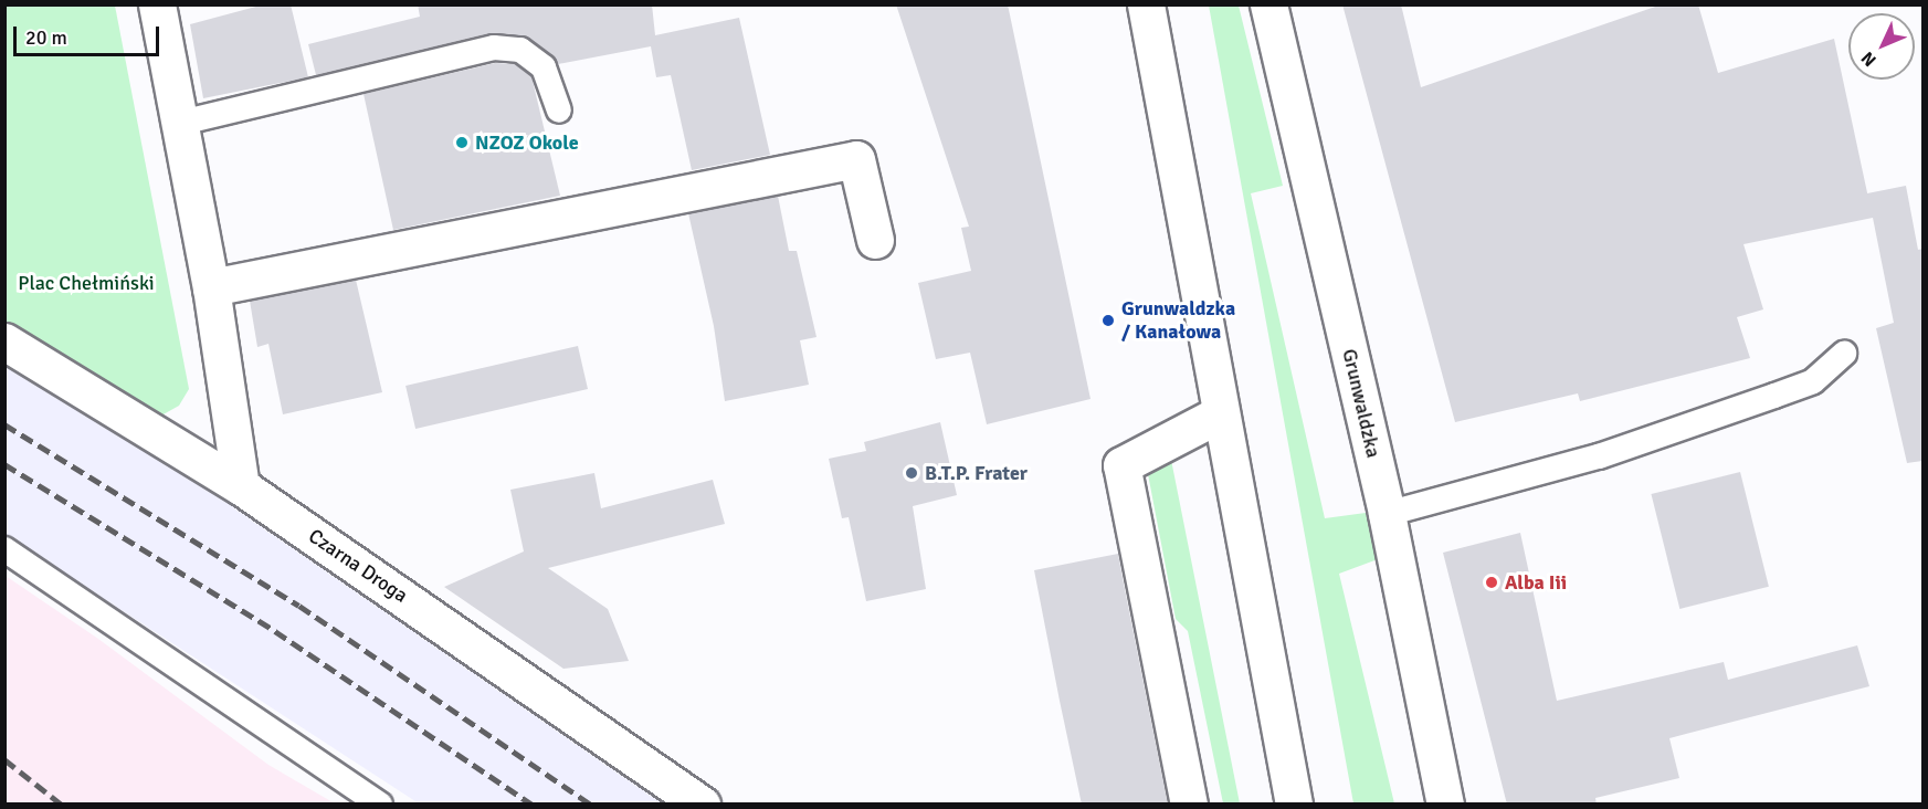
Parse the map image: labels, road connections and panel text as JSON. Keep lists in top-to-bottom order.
{
  "streets": {
    "street": ["Grunwaldzka", "Czarna Droga"]
  },
  "parks": ["Plac Chełmiński"],
  "places": [
    "NZOZ Okole",
    "Grunwaldzka / Kanałowa",
    "B.T.P. Frater",
    "Alba Iii"
  ],
  "scale_bar": "20 m",
  "north": "bottom left"
}
